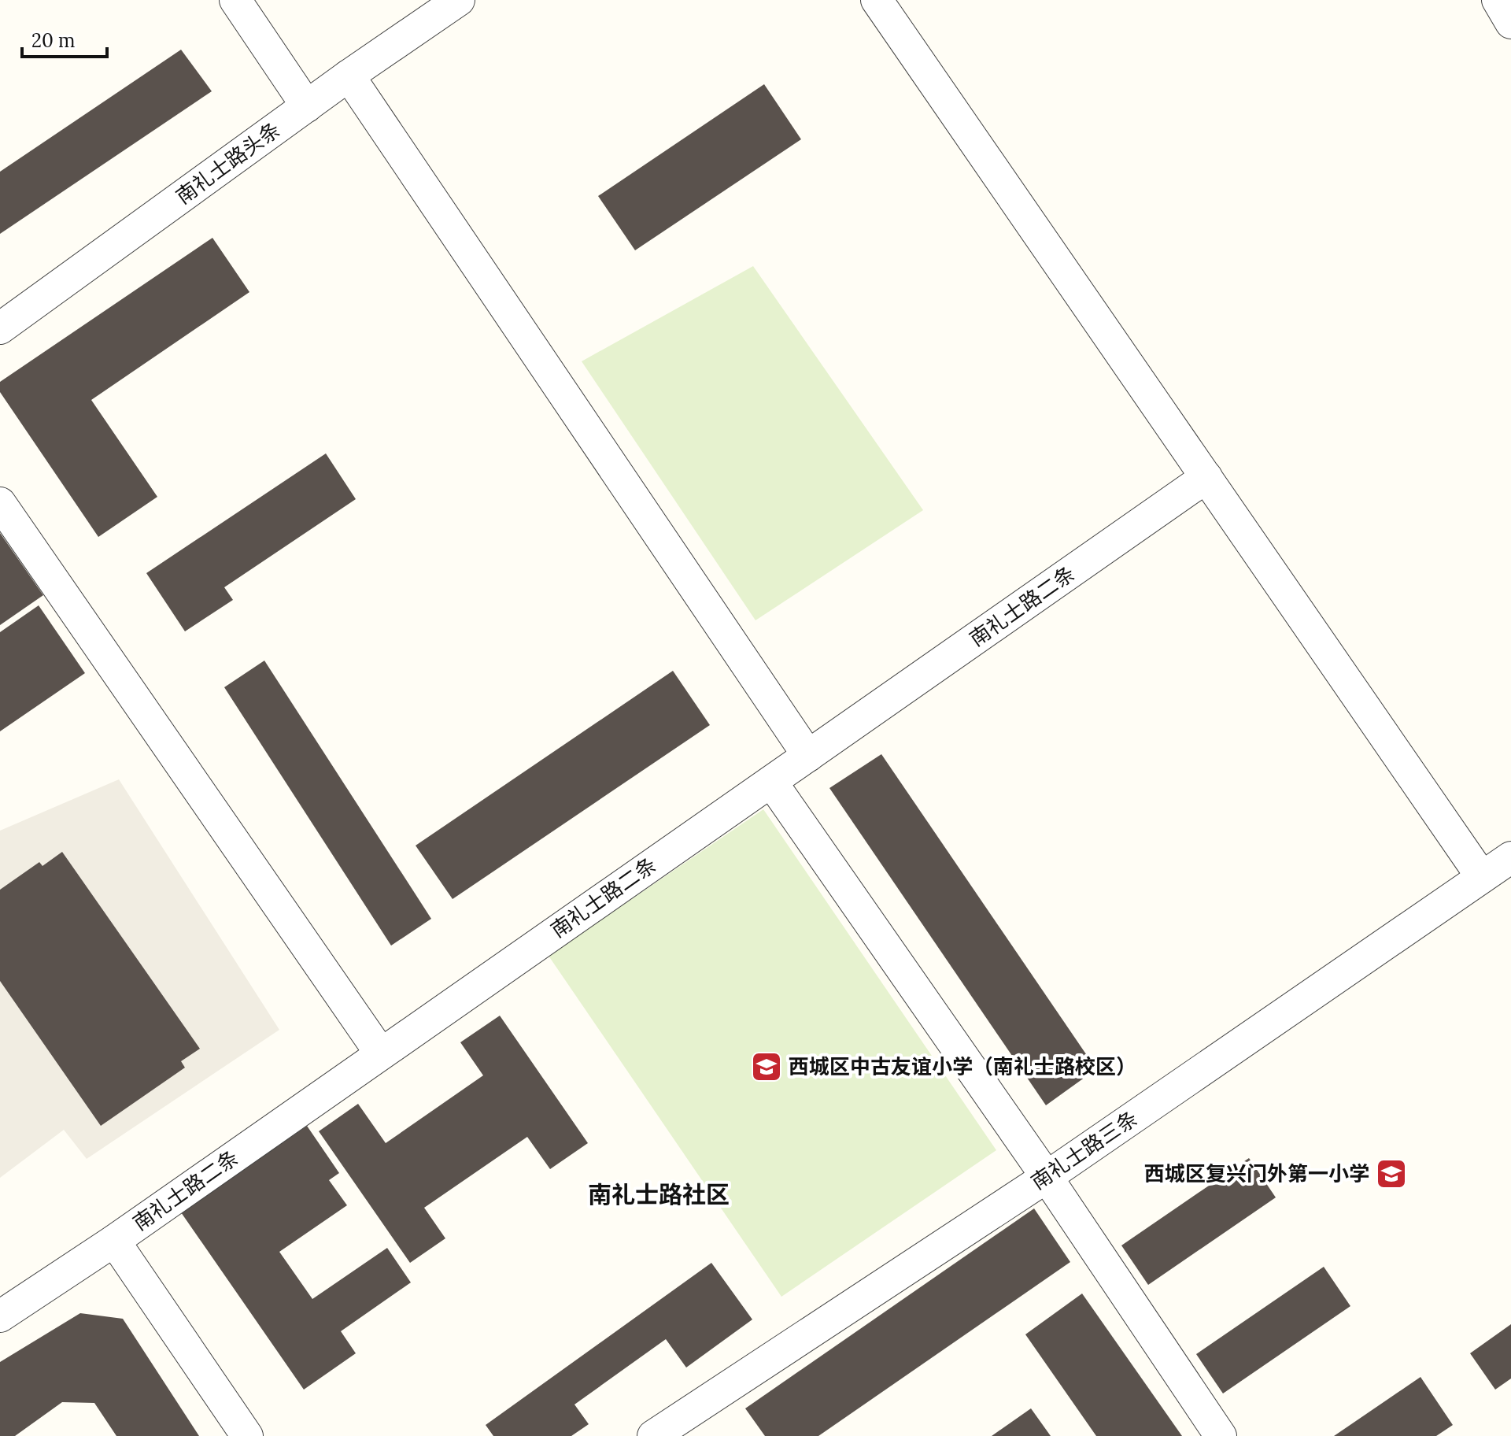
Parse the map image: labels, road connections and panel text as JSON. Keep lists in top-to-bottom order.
{
  "streets": {
    "street": ["南礼士路头条", "南礼士路二条", "南礼士路三条"]
  },
  "districts": ["南礼士路社区"],
  "places": {
    "school or university": ["西城区中古友谊小学（南礼士路校区）", "西城区复兴门外第一小学"]
  },
  "scale_bar": "20 m"
}
